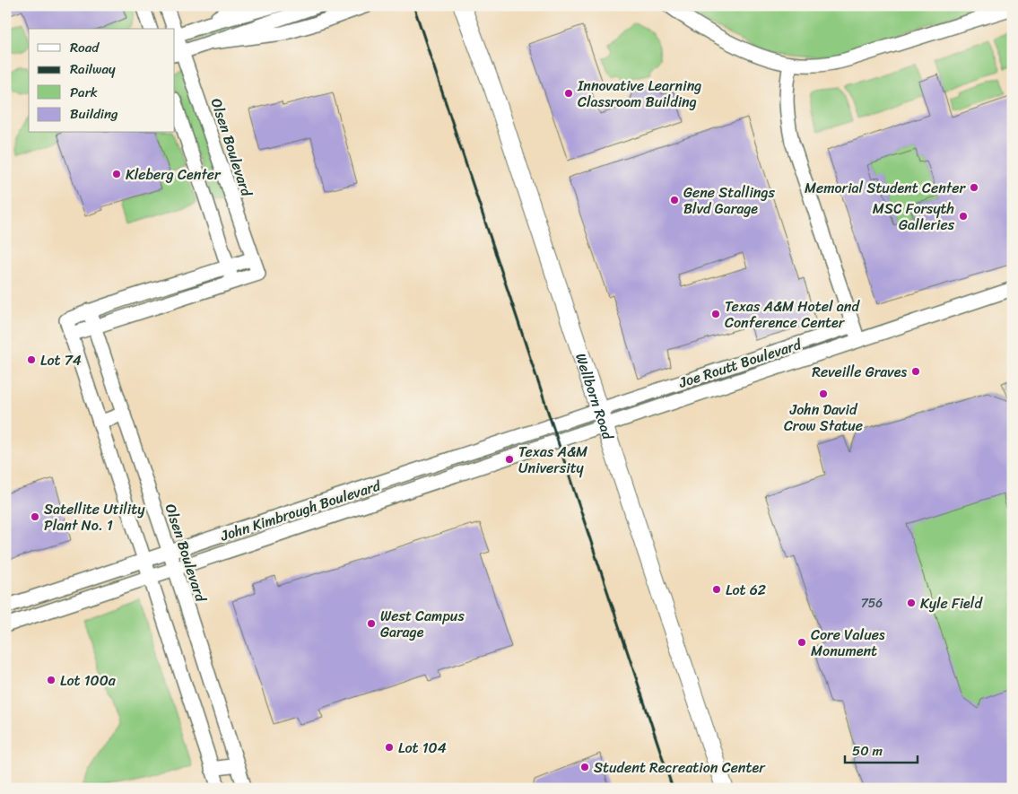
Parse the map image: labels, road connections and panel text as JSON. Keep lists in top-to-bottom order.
{
  "streets": {
    "main road": ["Wellborn Road"],
    "street": ["Olsen Boulevard", "Joe Routt Boulevard", "John Kimbrough Boulevard"]
  },
  "crossings": [
    ["Olsen Boulevard", "John Kimbrough Boulevard"],
    ["Joe Routt Boulevard", "Wellborn Road"],
    ["Joe Routt Boulevard", "John Kimbrough Boulevard"],
    ["Wellborn Road", "John Kimbrough Boulevard"]
  ],
  "places": [
    "Innovative Learning Classroom Building",
    "Kleberg Center",
    "Memorial Student Center",
    "Gene Stallings Blvd Garage",
    "MSC Forsyth Galleries",
    "Texas A&M Hotel and Conference Center",
    "Lot 74",
    "Reveille Graves",
    "John David Crow Statue",
    "Texas A&M University",
    "Satellite Utility Plant No. 1",
    "Lot 62",
    "Kyle Field",
    "West Campus Garage",
    "Core Values Monument",
    "Lot 100a",
    "Lot 104",
    "Student Recreation Center"
  ],
  "house_numbers": ["756"],
  "legend": [
    "Road",
    "Railway",
    "Park",
    "Building"
  ],
  "scale_bar": "50 m"
}
